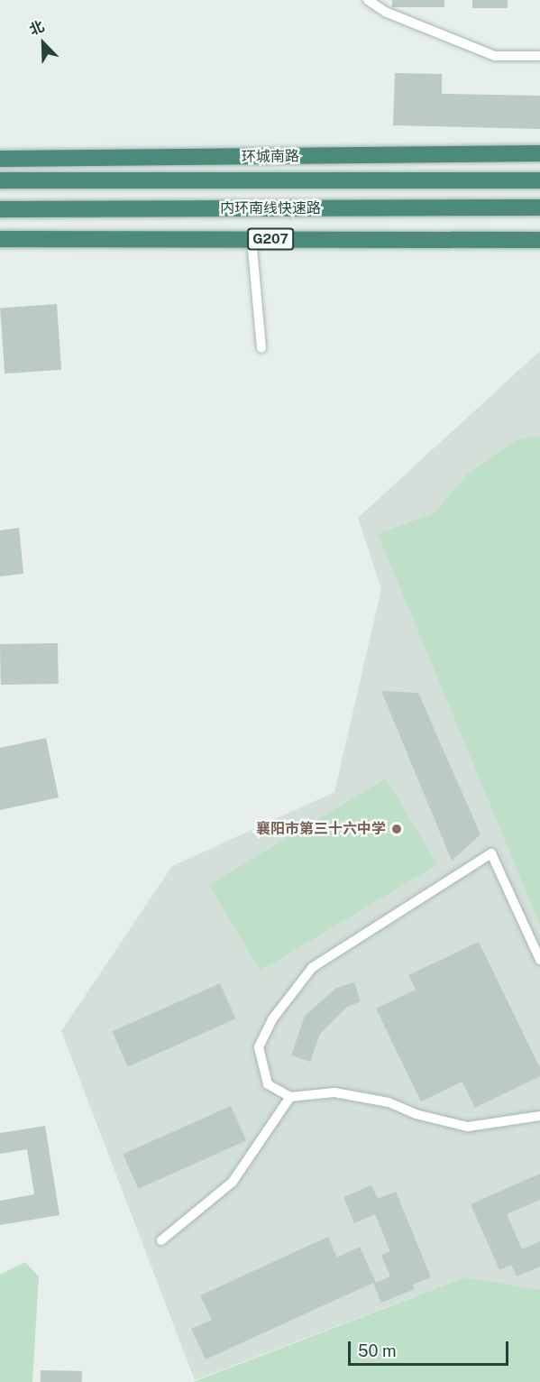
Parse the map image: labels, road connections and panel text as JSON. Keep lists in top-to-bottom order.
{
  "streets": {
    "highway": ["环城南路", "内环南线快速路", "G207"]
  },
  "places": ["襄阳市第三十六中学"],
  "scale_bar": "50 m",
  "north": "top left"
}
